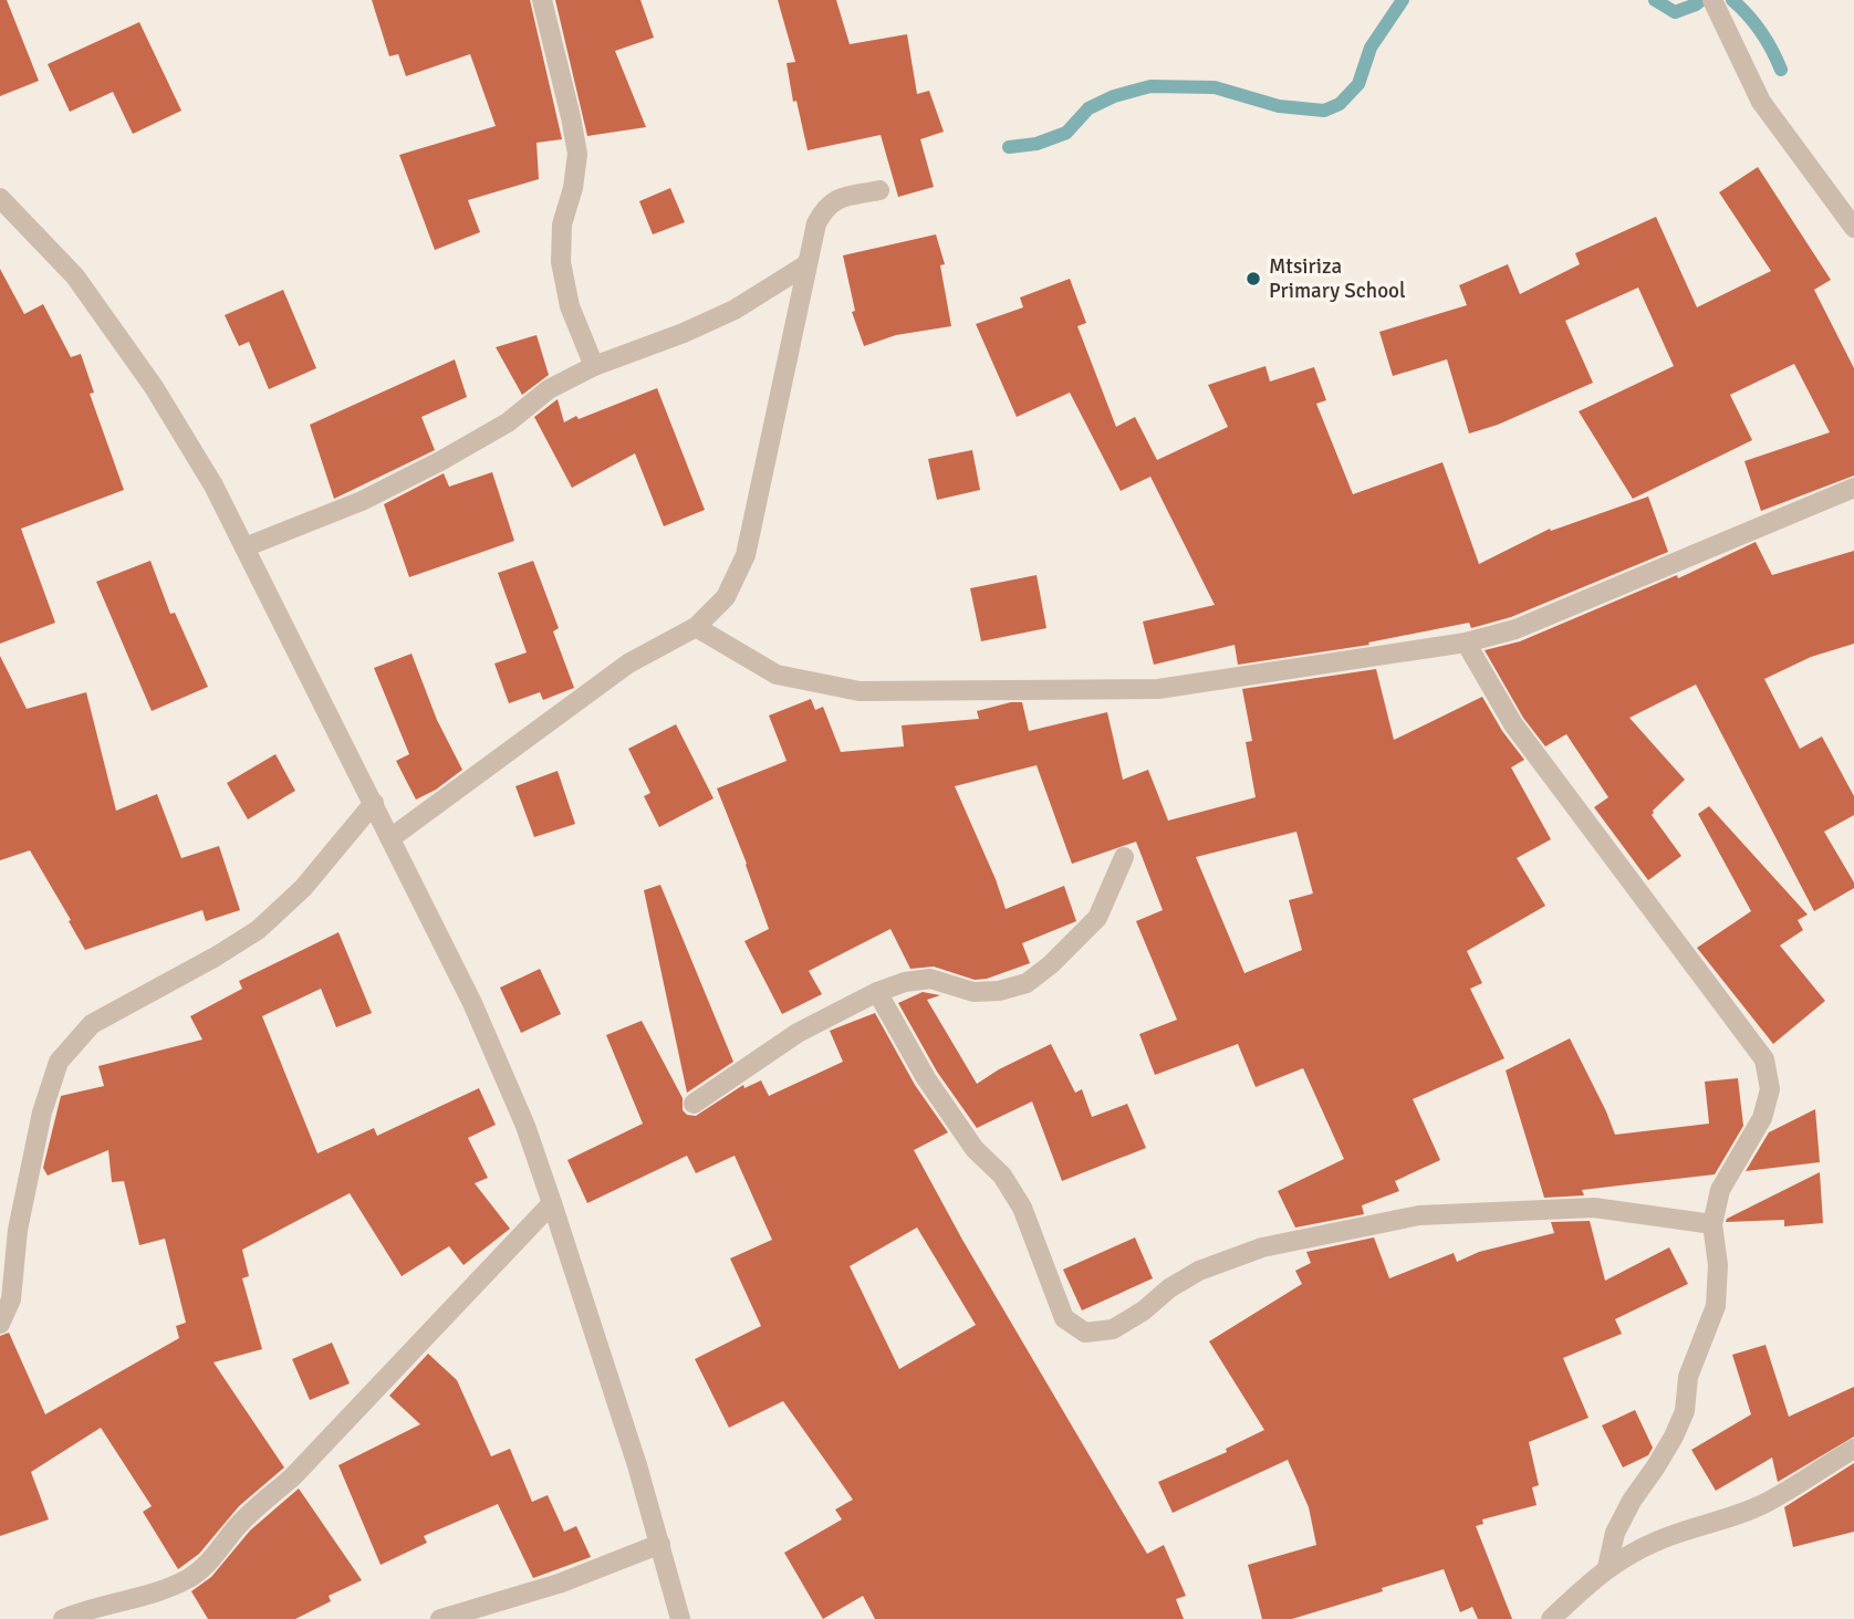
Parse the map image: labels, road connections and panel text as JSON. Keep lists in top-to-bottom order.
{
  "places": ["Mtsiriza Primary School"]
}
